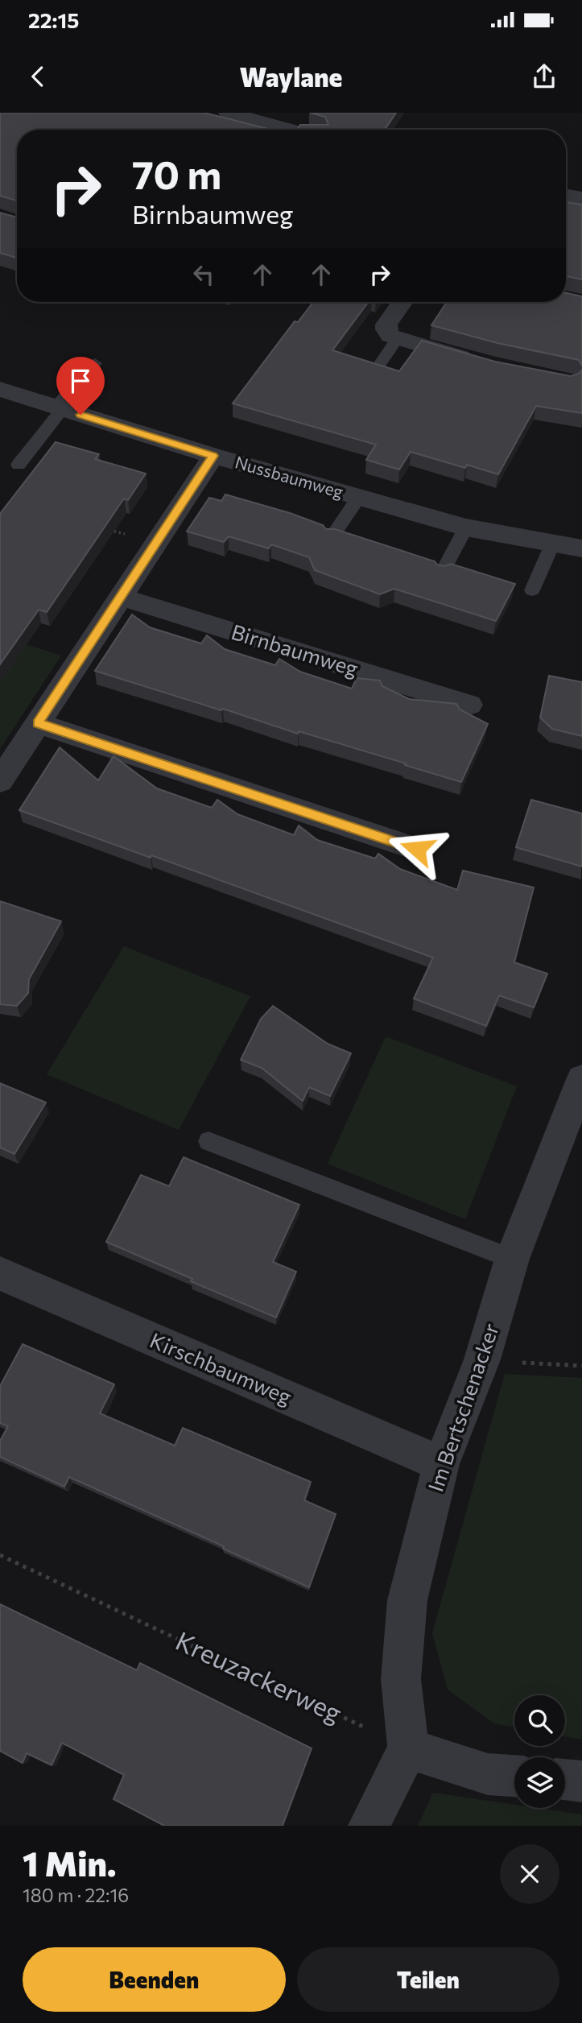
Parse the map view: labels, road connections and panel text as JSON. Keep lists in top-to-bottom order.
{
  "streets": {
    "street": [
      "Nussbaumweg",
      "Birnbaumweg",
      "Kirschbaumweg",
      "Im Bertschenacker"
    ],
    "path": ["Kreuzackerweg"]
  },
  "crossings": [
    ["Kirschbaumweg", "Im Bertschenacker"],
    ["Im Bertschenacker", "Kreuzackerweg"]
  ],
  "page": {
    "status": "22:15",
    "header": "Waylane",
    "turn": ["70 m", "Birnbaumweg"],
    "heading": ["1 Min.", "180 m · 22:16"],
    "buttons": ["Beenden", "Teilen"]
  }
}
